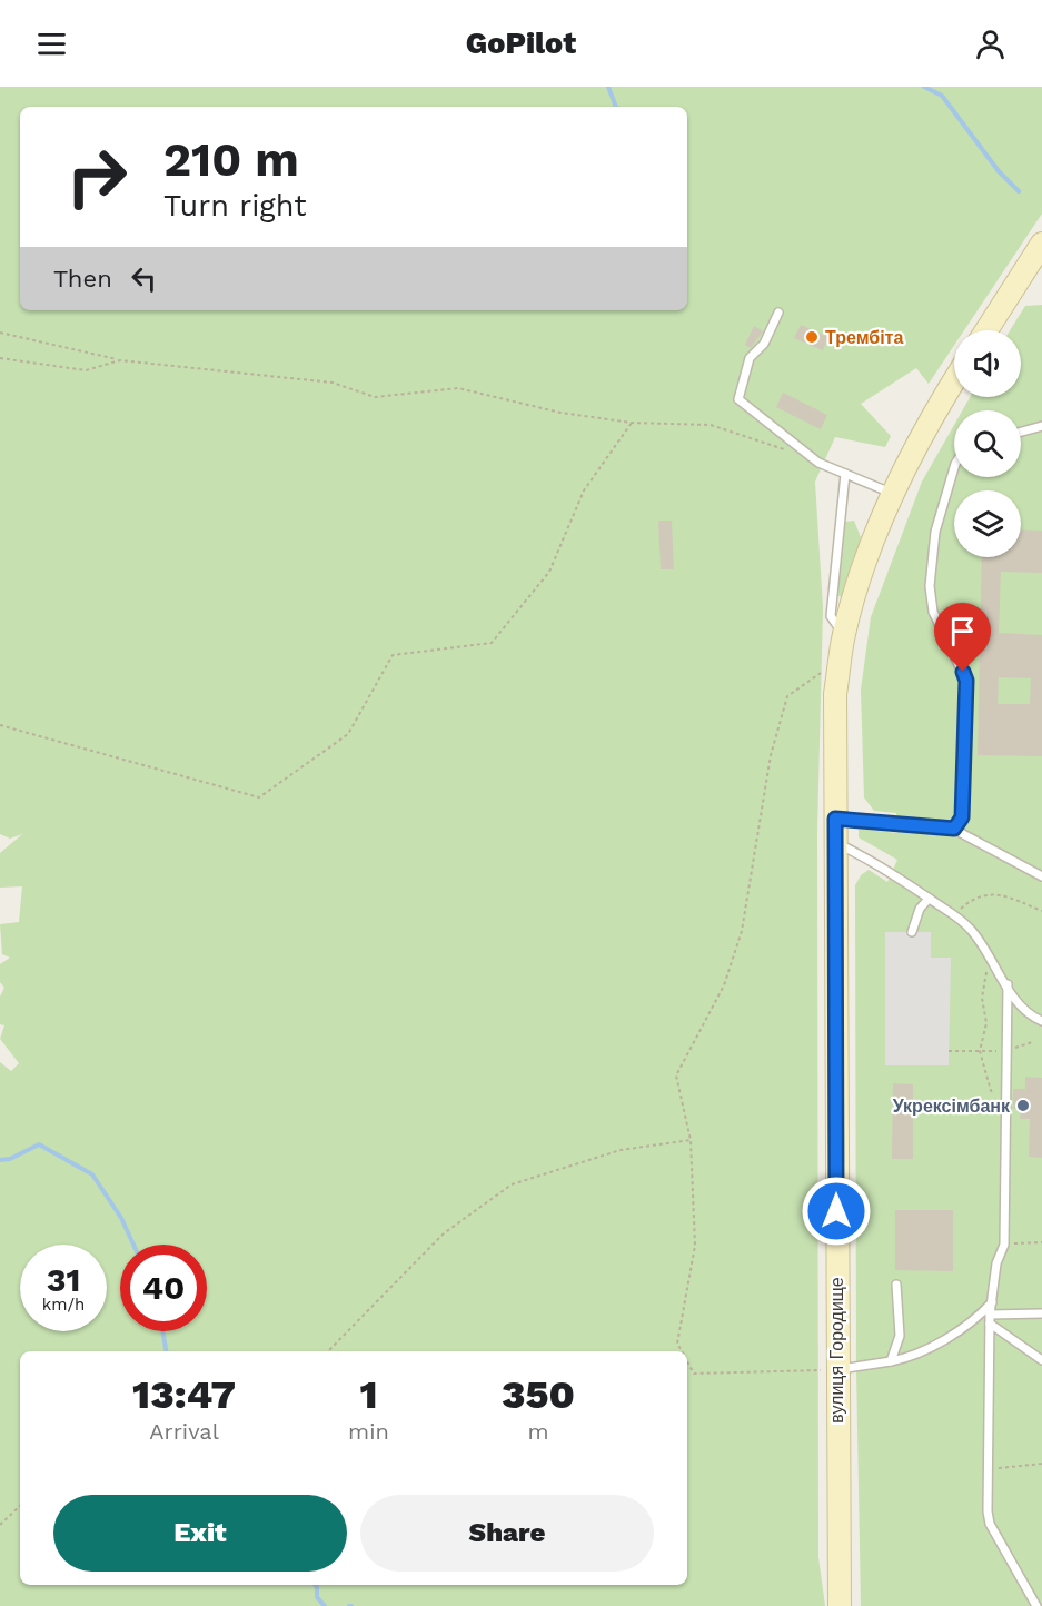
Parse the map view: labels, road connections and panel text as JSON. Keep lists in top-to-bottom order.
{
  "streets": {
    "street": ["вулиця Городище"]
  },
  "places": ["Трембіта", "Укрексімбанк"],
  "page": {
    "header": "GoPilot",
    "turn": ["210 m", "Turn right"],
    "then": "Then",
    "speed": "31 km/h",
    "limit": "40",
    "eta": [
      "13:47",
      "Arrival",
      "1",
      "min",
      "350",
      "m"
    ],
    "buttons": ["Exit", "Share"]
  }
}
